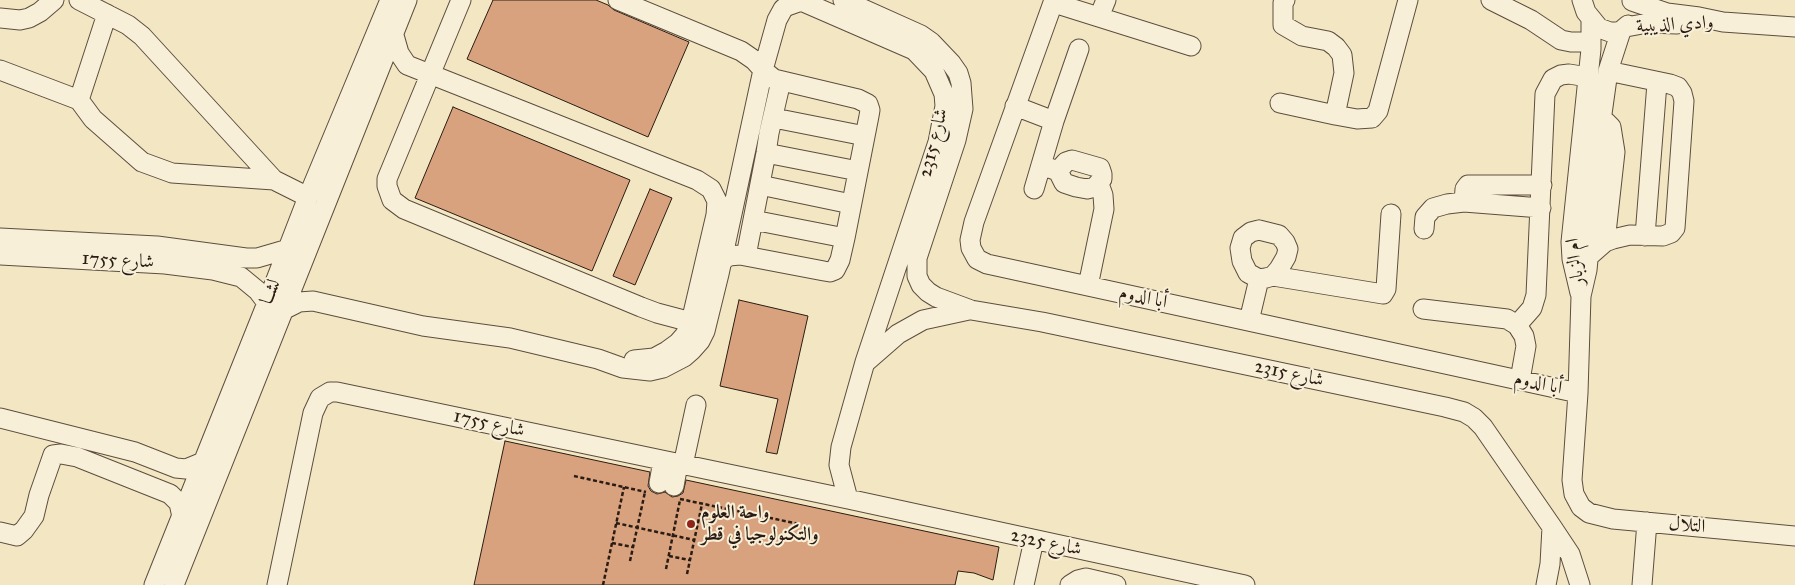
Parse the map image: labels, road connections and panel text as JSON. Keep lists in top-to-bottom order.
{
  "streets": {
    "street": [
      "وادي الذيبية",
      "شارع 2315",
      "شارع 1755",
      "ام الزبار",
      "لشــا",
      "أبا الدوم",
      "التلال",
      "شارع 2325"
    ]
  },
  "crossings": [
    ["وادي الذيبية", "ام الزبار"],
    ["شارع 2315", "شارع 1755"],
    ["شارع 2315", "شارع 2325"],
    ["شارع 1755", "لشــا"],
    ["شارع 1755", "شارع 2325"],
    ["أبا الدوم", "التلال"]
  ],
  "places": ["واحة العلوم والتكنولوجيا في قطر"]
}
